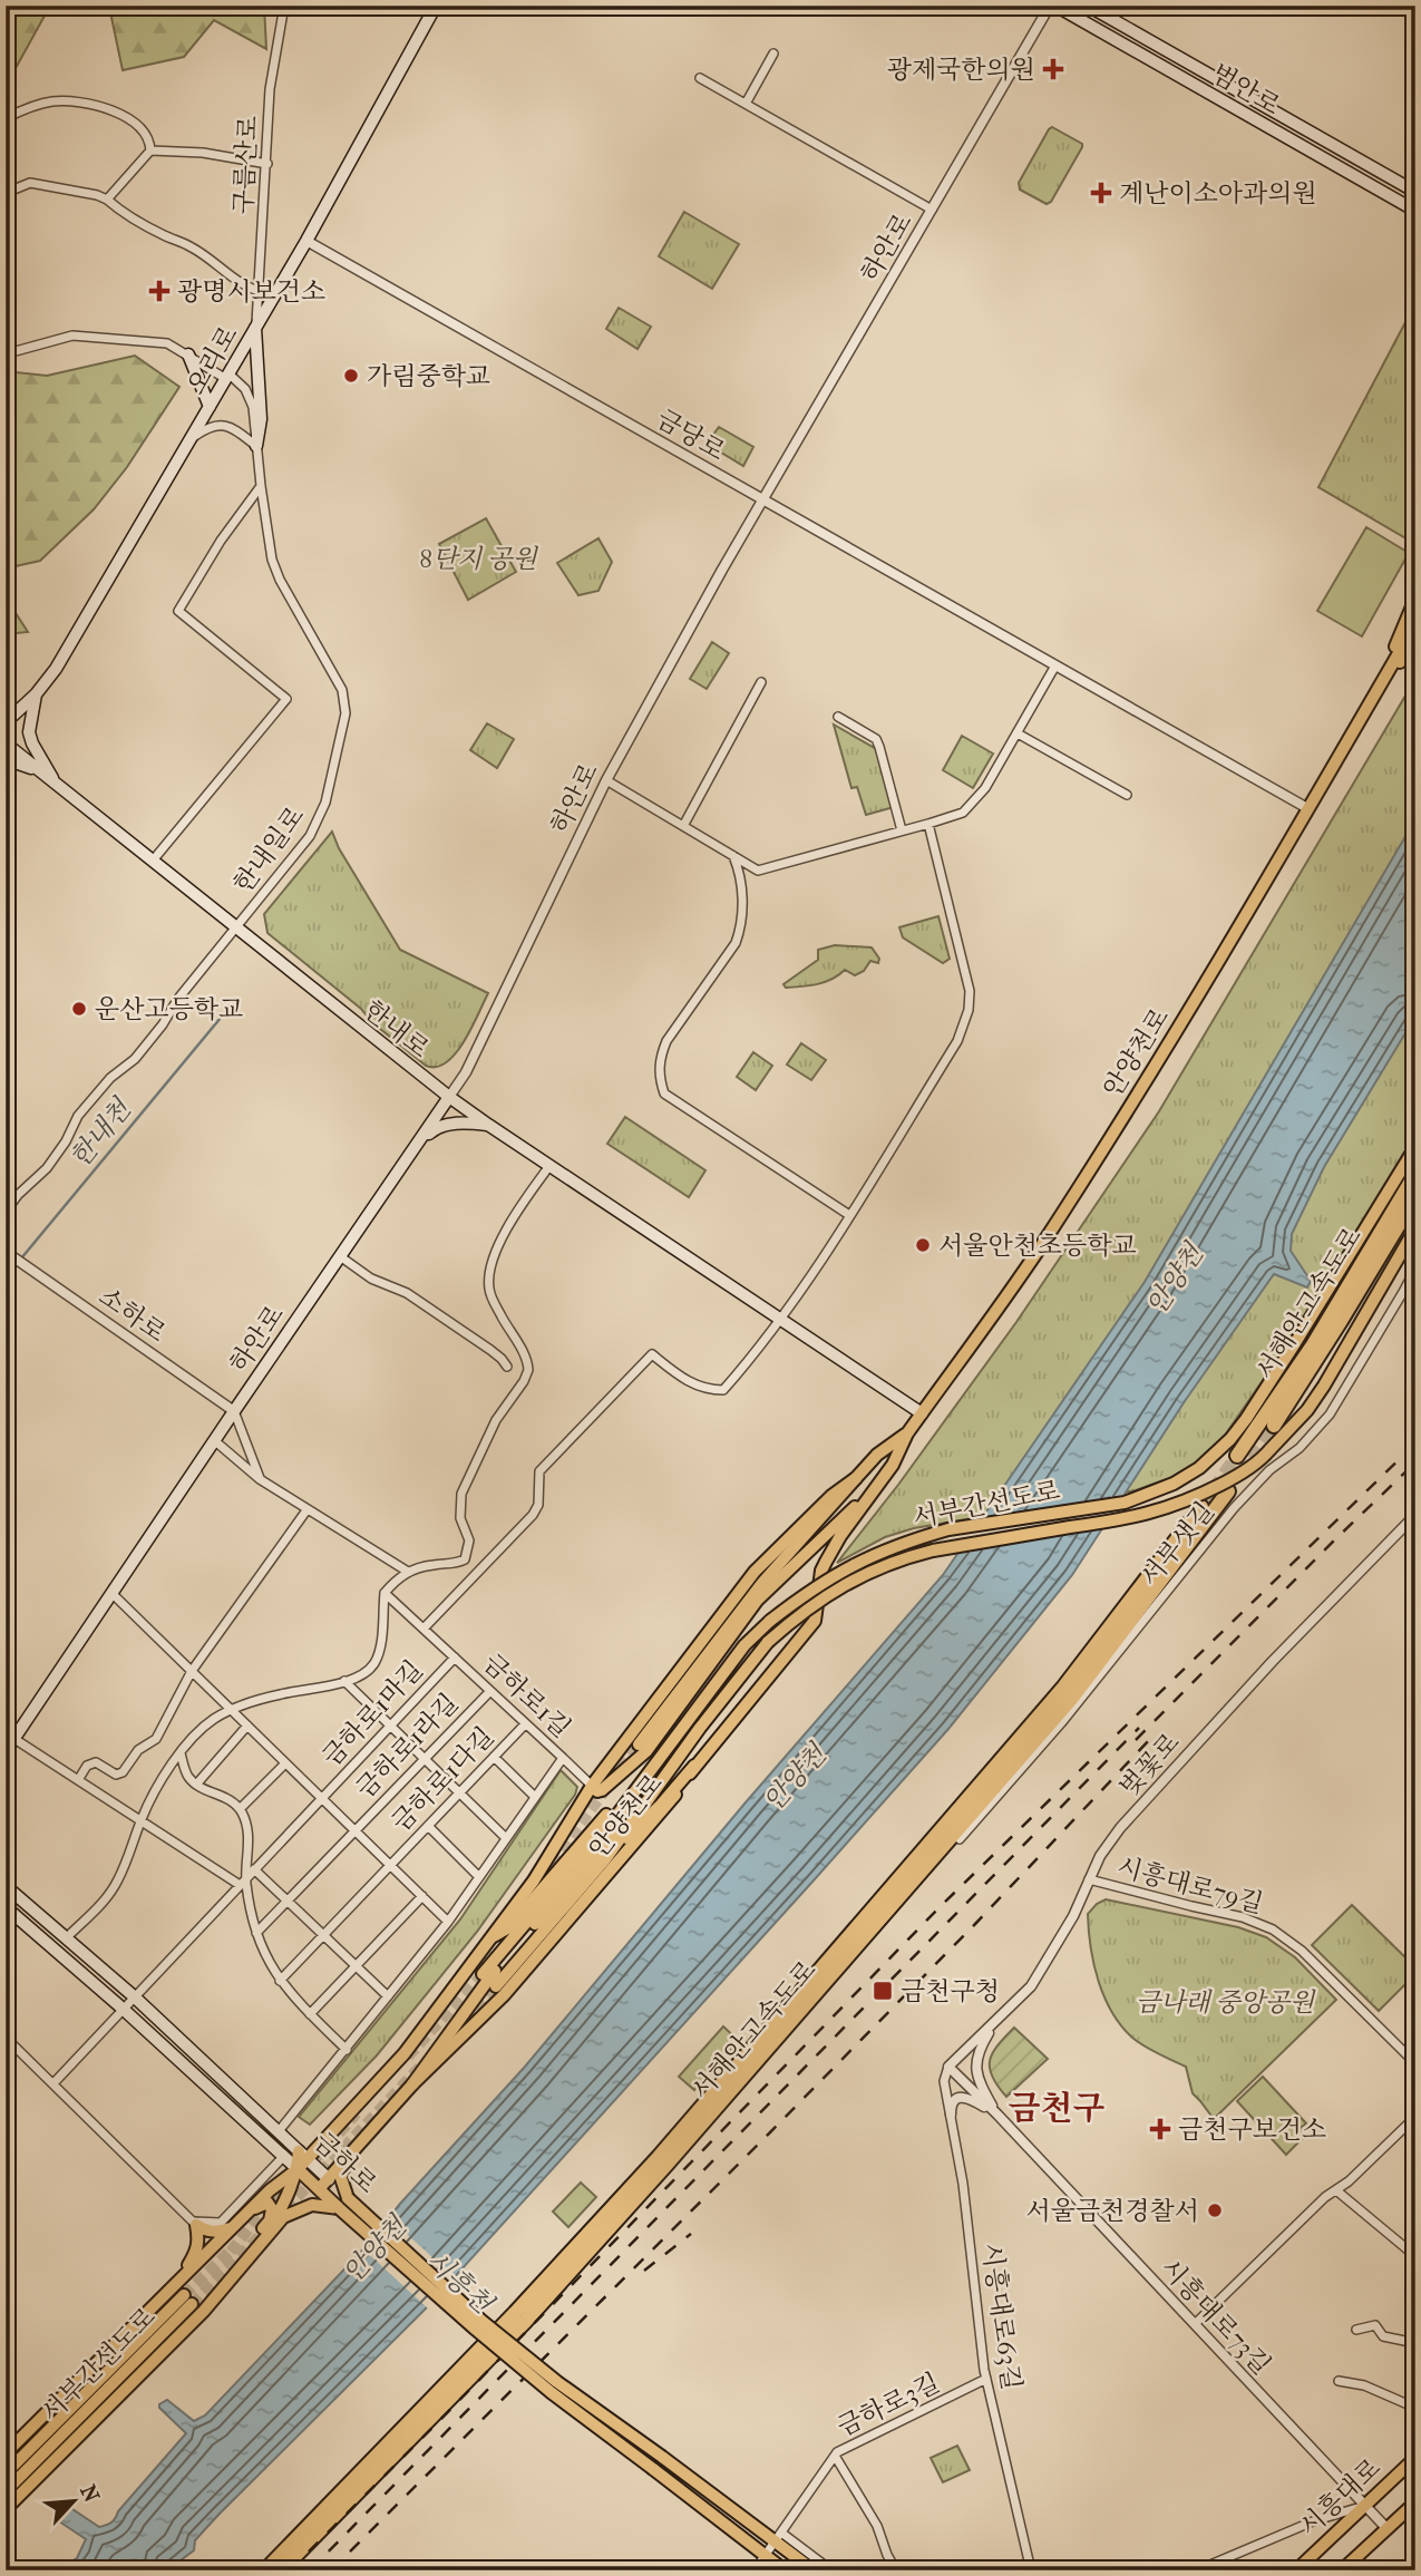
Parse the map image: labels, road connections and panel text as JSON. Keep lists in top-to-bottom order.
{
  "streets": {
    "highway": ["서해안고속도로"],
    "main road": [
      "범안로",
      "하안로",
      "오리로",
      "한내로",
      "안양천로",
      "서부간선도로",
      "금하로",
      "시흥대로"
    ],
    "street": [
      "구름산로",
      "금당로",
      "한내일로",
      "소하로",
      "서부샛길",
      "금하로1길",
      "금하로1마길",
      "금하로1라길",
      "벚꽃로",
      "금하로1다길",
      "시흥대로79길",
      "시흥대로63길",
      "시흥대로73길",
      "금하로3길"
    ]
  },
  "crossings": [
    ["범안로", "하안로"],
    ["구름산로", "오리로"],
    ["하안로", "금당로"],
    ["하안로", "한내로"],
    ["하안로", "소하로"],
    ["오리로", "금당로"],
    ["오리로", "한내일로"],
    ["금당로", "안양천로"],
    ["한내일로", "한내로"],
    ["한내로", "안양천로"],
    ["안양천로", "금하로"],
    ["금하로1길", "금하로1마길"],
    ["금하로1길", "금하로1라길"],
    ["금하로1길", "금하로1다길"],
    ["금하로1길", "금하로"],
    ["금하로1마길", "금하로1라길"],
    ["금하로1마길", "금하로"],
    ["금하로1라길", "금하로1다길"],
    ["벚꽃로", "시흥대로79길"],
    ["벚꽃로", "시흥대로63길"],
    ["벚꽃로", "시흥대로73길"],
    ["금하로", "금하로3길"],
    ["시흥대로63길", "시흥대로73길"],
    ["시흥대로63길", "금하로3길"],
    ["시흥대로73길", "시흥대로"]
  ],
  "districts": ["금천구"],
  "water": ["한내천", "안양천", "시흥천"],
  "parks": ["8단지 공원", "금나래 중앙공원"],
  "places": {
    "health": [
      "광제국한의원",
      "계난이소아과의원",
      "광명시보건소",
      "금천구보건소"
    ],
    "other": [
      "가림중학교",
      "운산고등학교",
      "서울안천초등학교",
      "서울금천경찰서"
    ],
    "transit": ["금천구청"]
  },
  "north": "top right"
}
